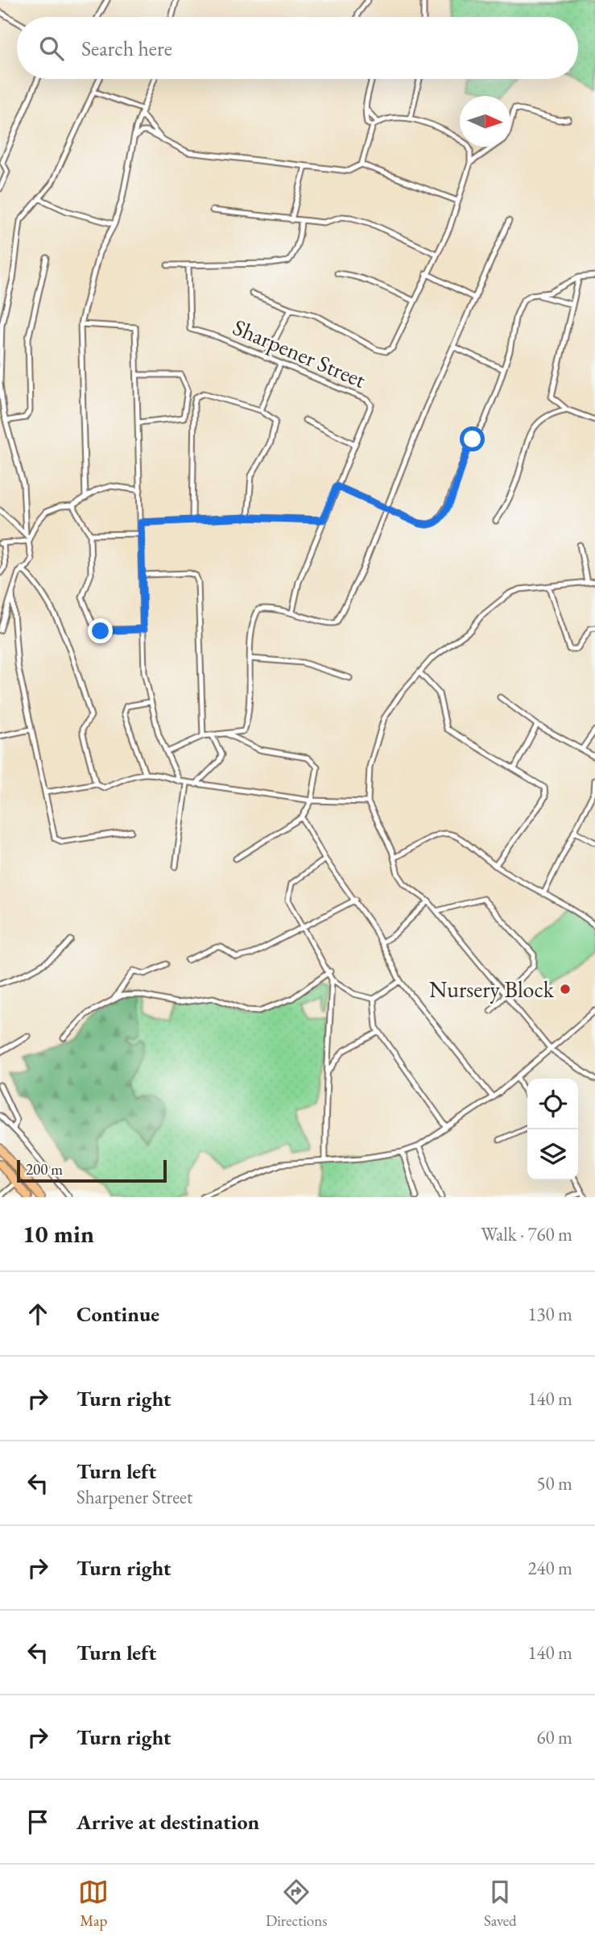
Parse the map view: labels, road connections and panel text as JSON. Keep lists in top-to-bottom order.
{
  "streets": {
    "street": ["Sharpener Street"]
  },
  "places": ["Nursery Block"],
  "scale_bar": "200 m",
  "north": "right",
  "page": {
    "search": "Search here",
    "scale": "200 m",
    "heading": ["10 min", "Walk · 760 m"],
    "list": [
      ["Continue", "130 m"],
      ["Turn right", "140 m"],
      ["Turn left", "Sharpener Street", "50 m"],
      ["Turn right", "240 m"],
      ["Turn left", "140 m"],
      ["Turn right", "60 m"],
      "Arrive at destination"
    ],
    "nav": ["Map", "Directions", "Saved"]
  }
}
